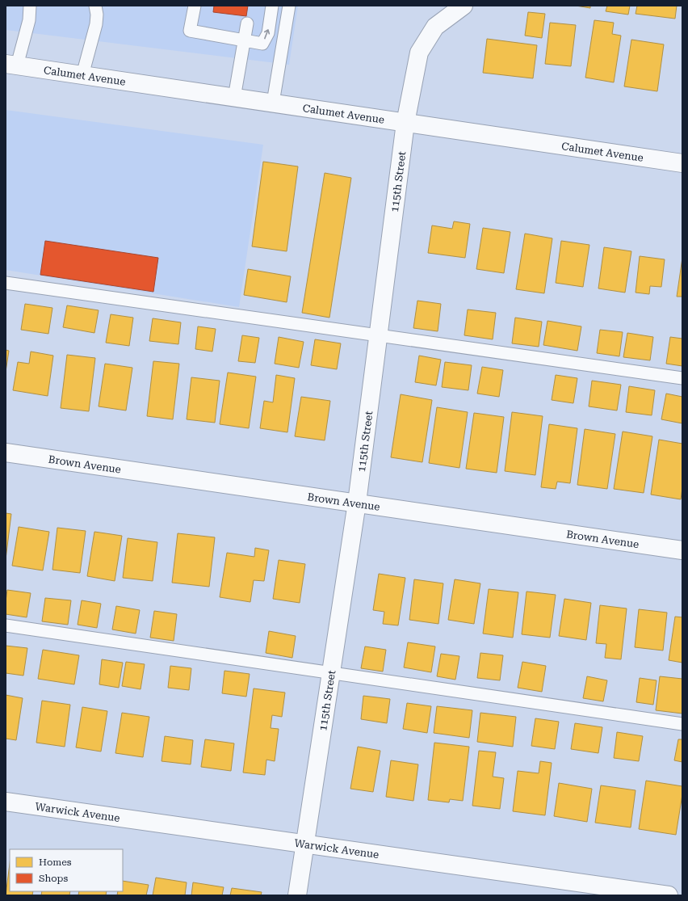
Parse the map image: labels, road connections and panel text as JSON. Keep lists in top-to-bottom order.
{
  "streets": {
    "street": [
      "Calumet Avenue",
      "115th Street",
      "Brown Avenue",
      "Warwick Avenue"
    ]
  },
  "crossings": [
    ["Calumet Avenue", "115th Street"],
    ["115th Street", "Brown Avenue"],
    ["115th Street", "Warwick Avenue"]
  ],
  "legend": ["Homes", "Shops"]
}
